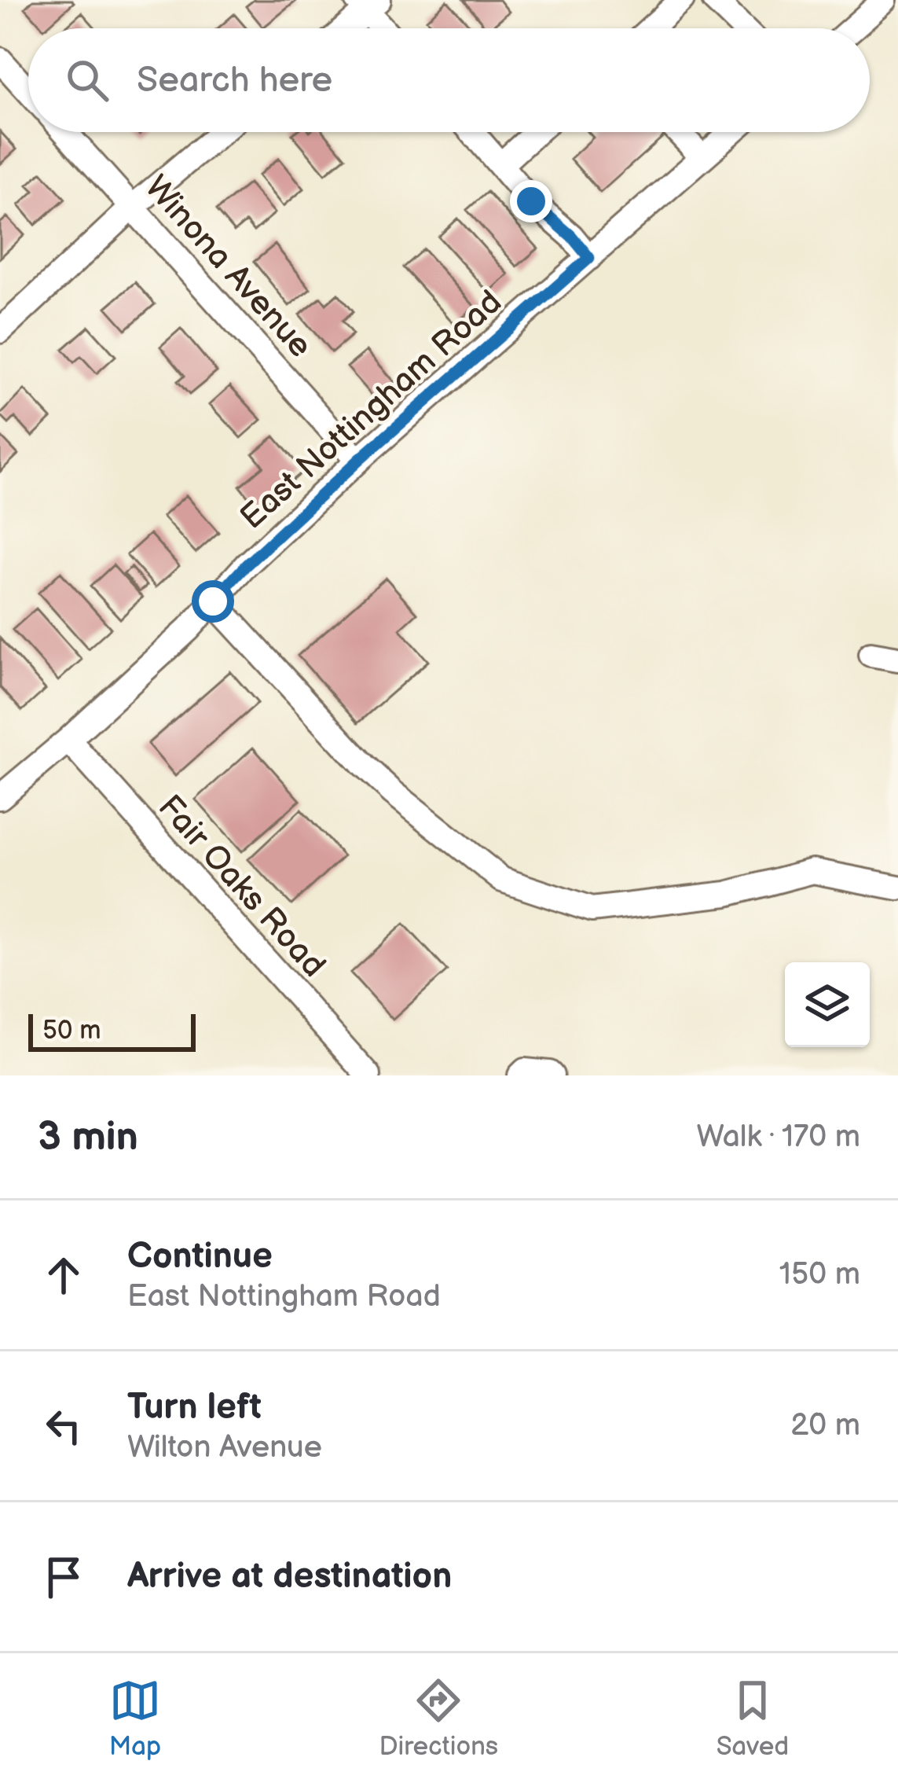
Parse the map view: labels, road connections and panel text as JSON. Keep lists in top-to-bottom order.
{
  "streets": {
    "street": ["Winona Avenue", "East Nottingham Road", "Fair Oaks Road"]
  },
  "crossings": [
    ["Winona Avenue", "East Nottingham Road"],
    ["East Nottingham Road", "Fair Oaks Road"]
  ],
  "scale_bar": "50 m",
  "page": {
    "search": "Search here",
    "scale": "50 m",
    "heading": ["3 min", "Walk · 170 m"],
    "list": [
      ["Continue", "East Nottingham Road", "150 m"],
      ["Turn left", "Wilton Avenue", "20 m"],
      "Arrive at destination"
    ],
    "nav": ["Map", "Directions", "Saved"]
  }
}
